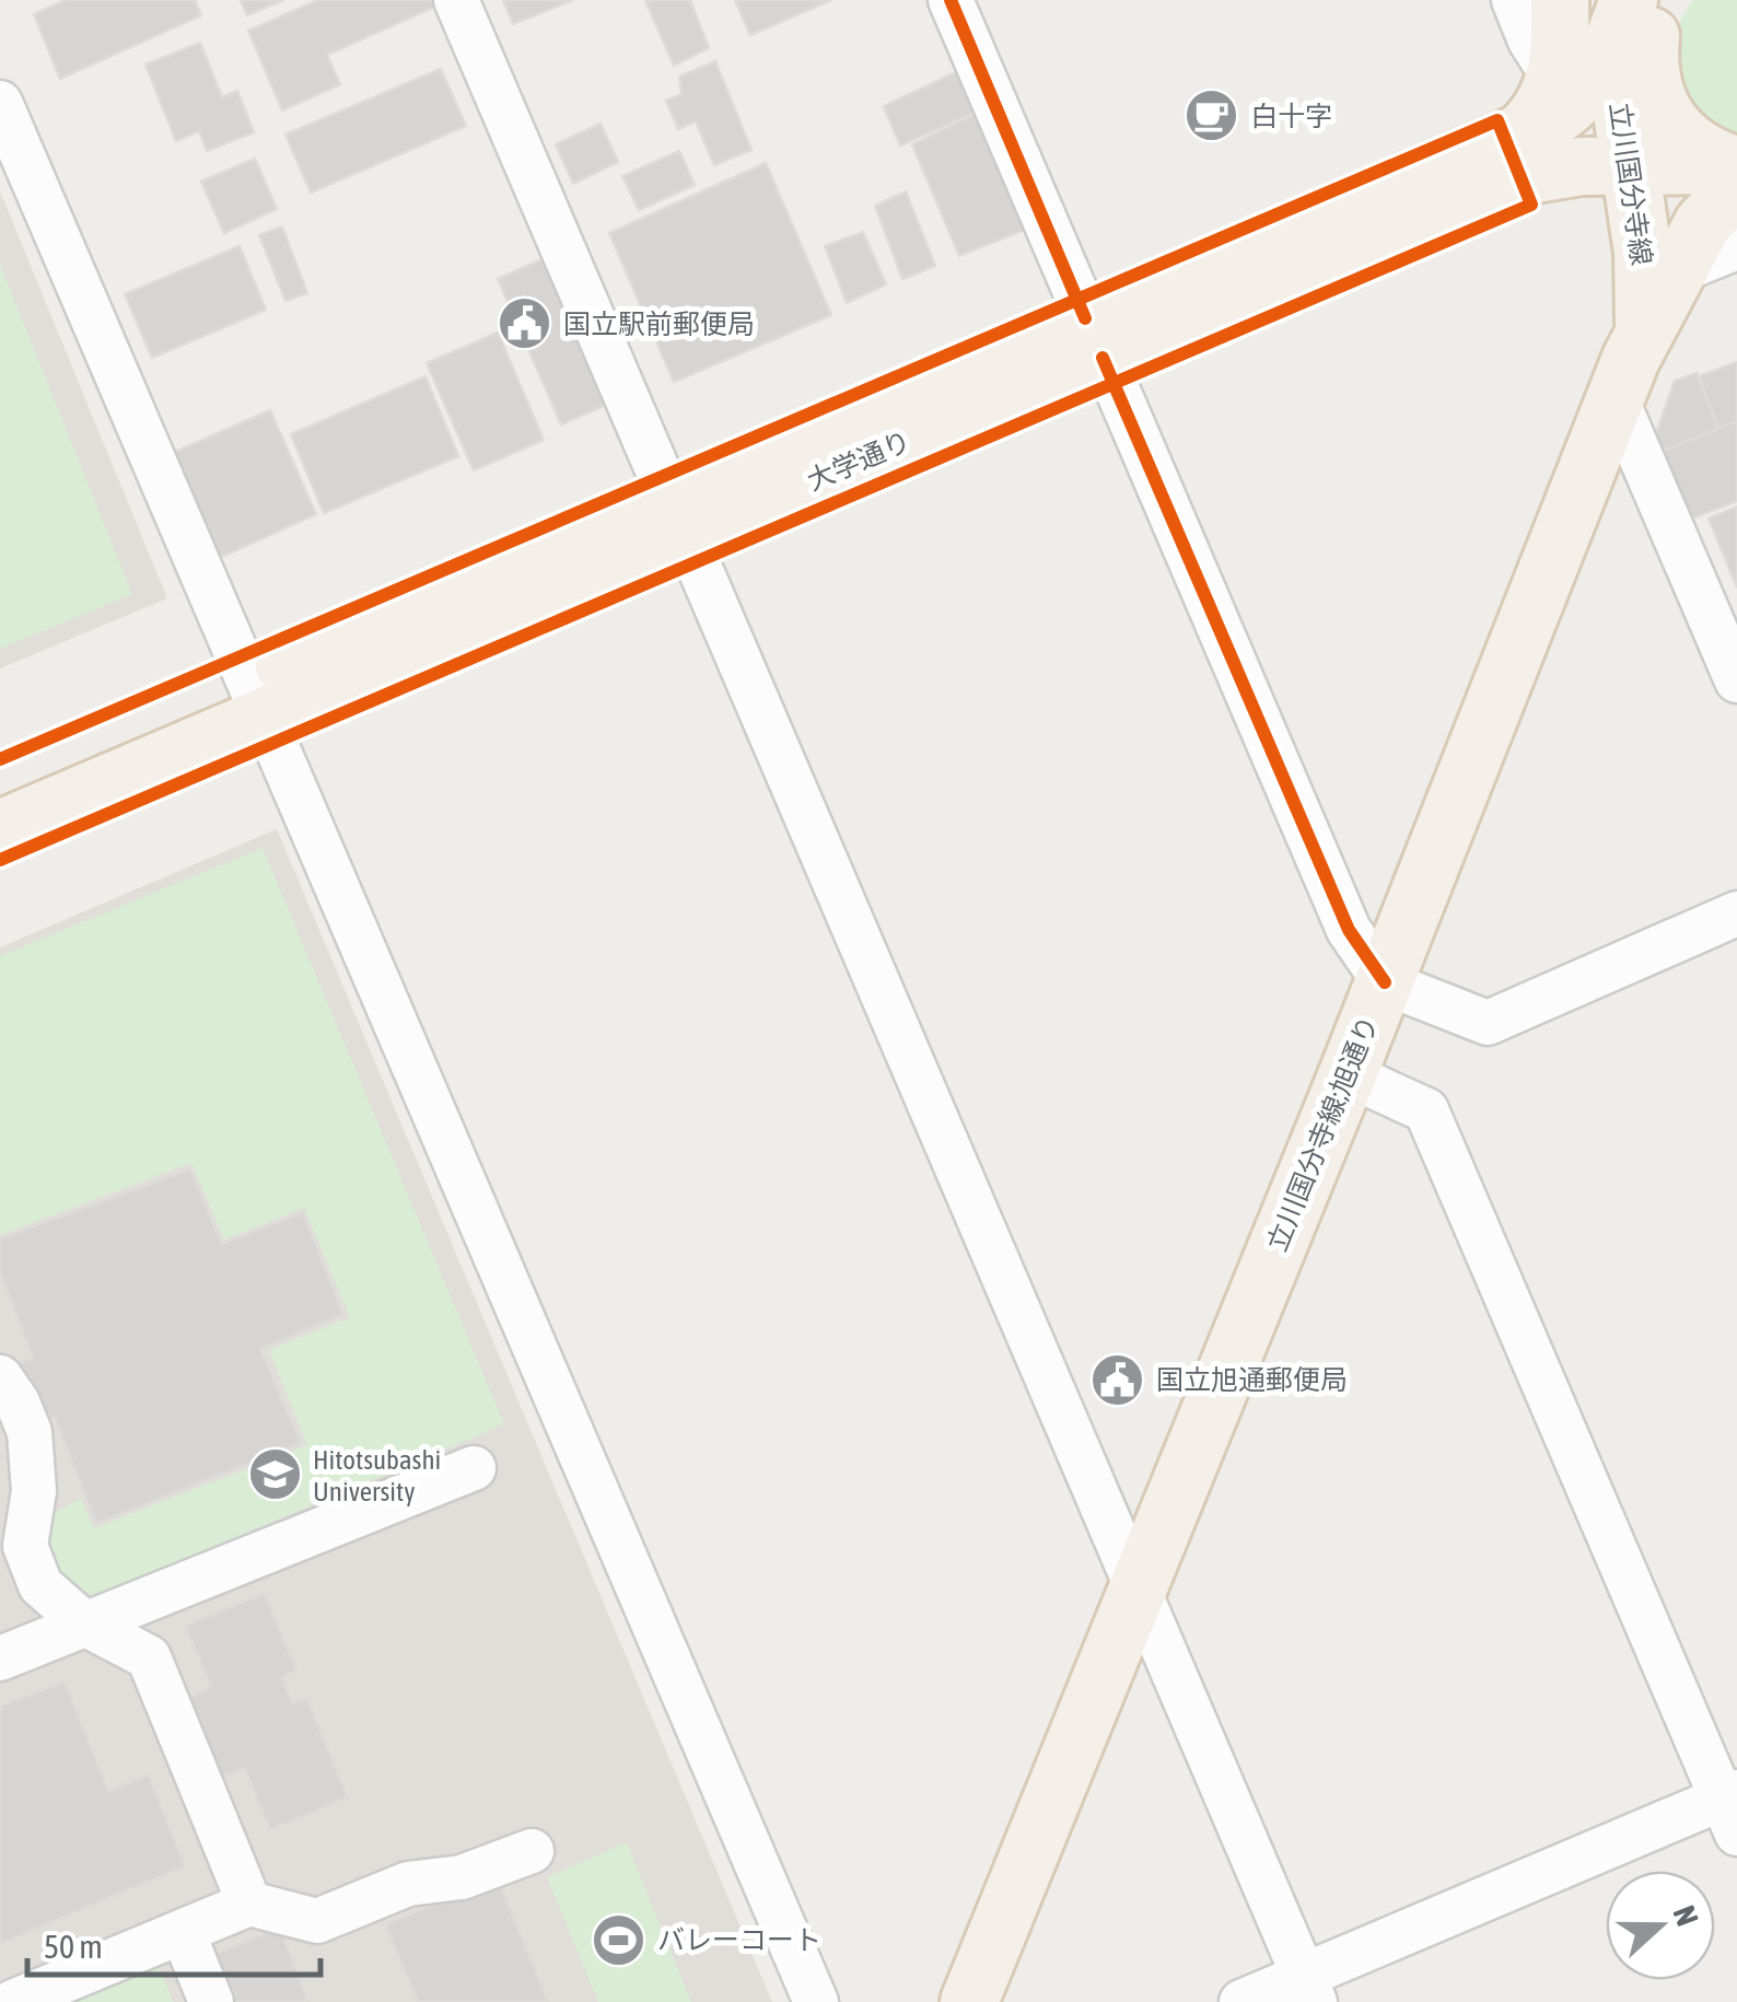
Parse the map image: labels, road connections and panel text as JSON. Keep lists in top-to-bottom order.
{
  "streets": {
    "main road": ["立川国分寺線", "大学通り", "立川国分寺線;旭通り"]
  },
  "crossings": [
    ["立川国分寺線", "大学通り"],
    ["立川国分寺線", "立川国分寺線;旭通り"]
  ],
  "places": {
    "cafe": ["白十字"],
    "public building": ["国立駅前郵便局", "国立旭通郵便局"],
    "school or university": ["Hitotsubashi University"],
    "sports": ["バレーコート"]
  },
  "scale_bar": "50 m",
  "north": "right"
}
